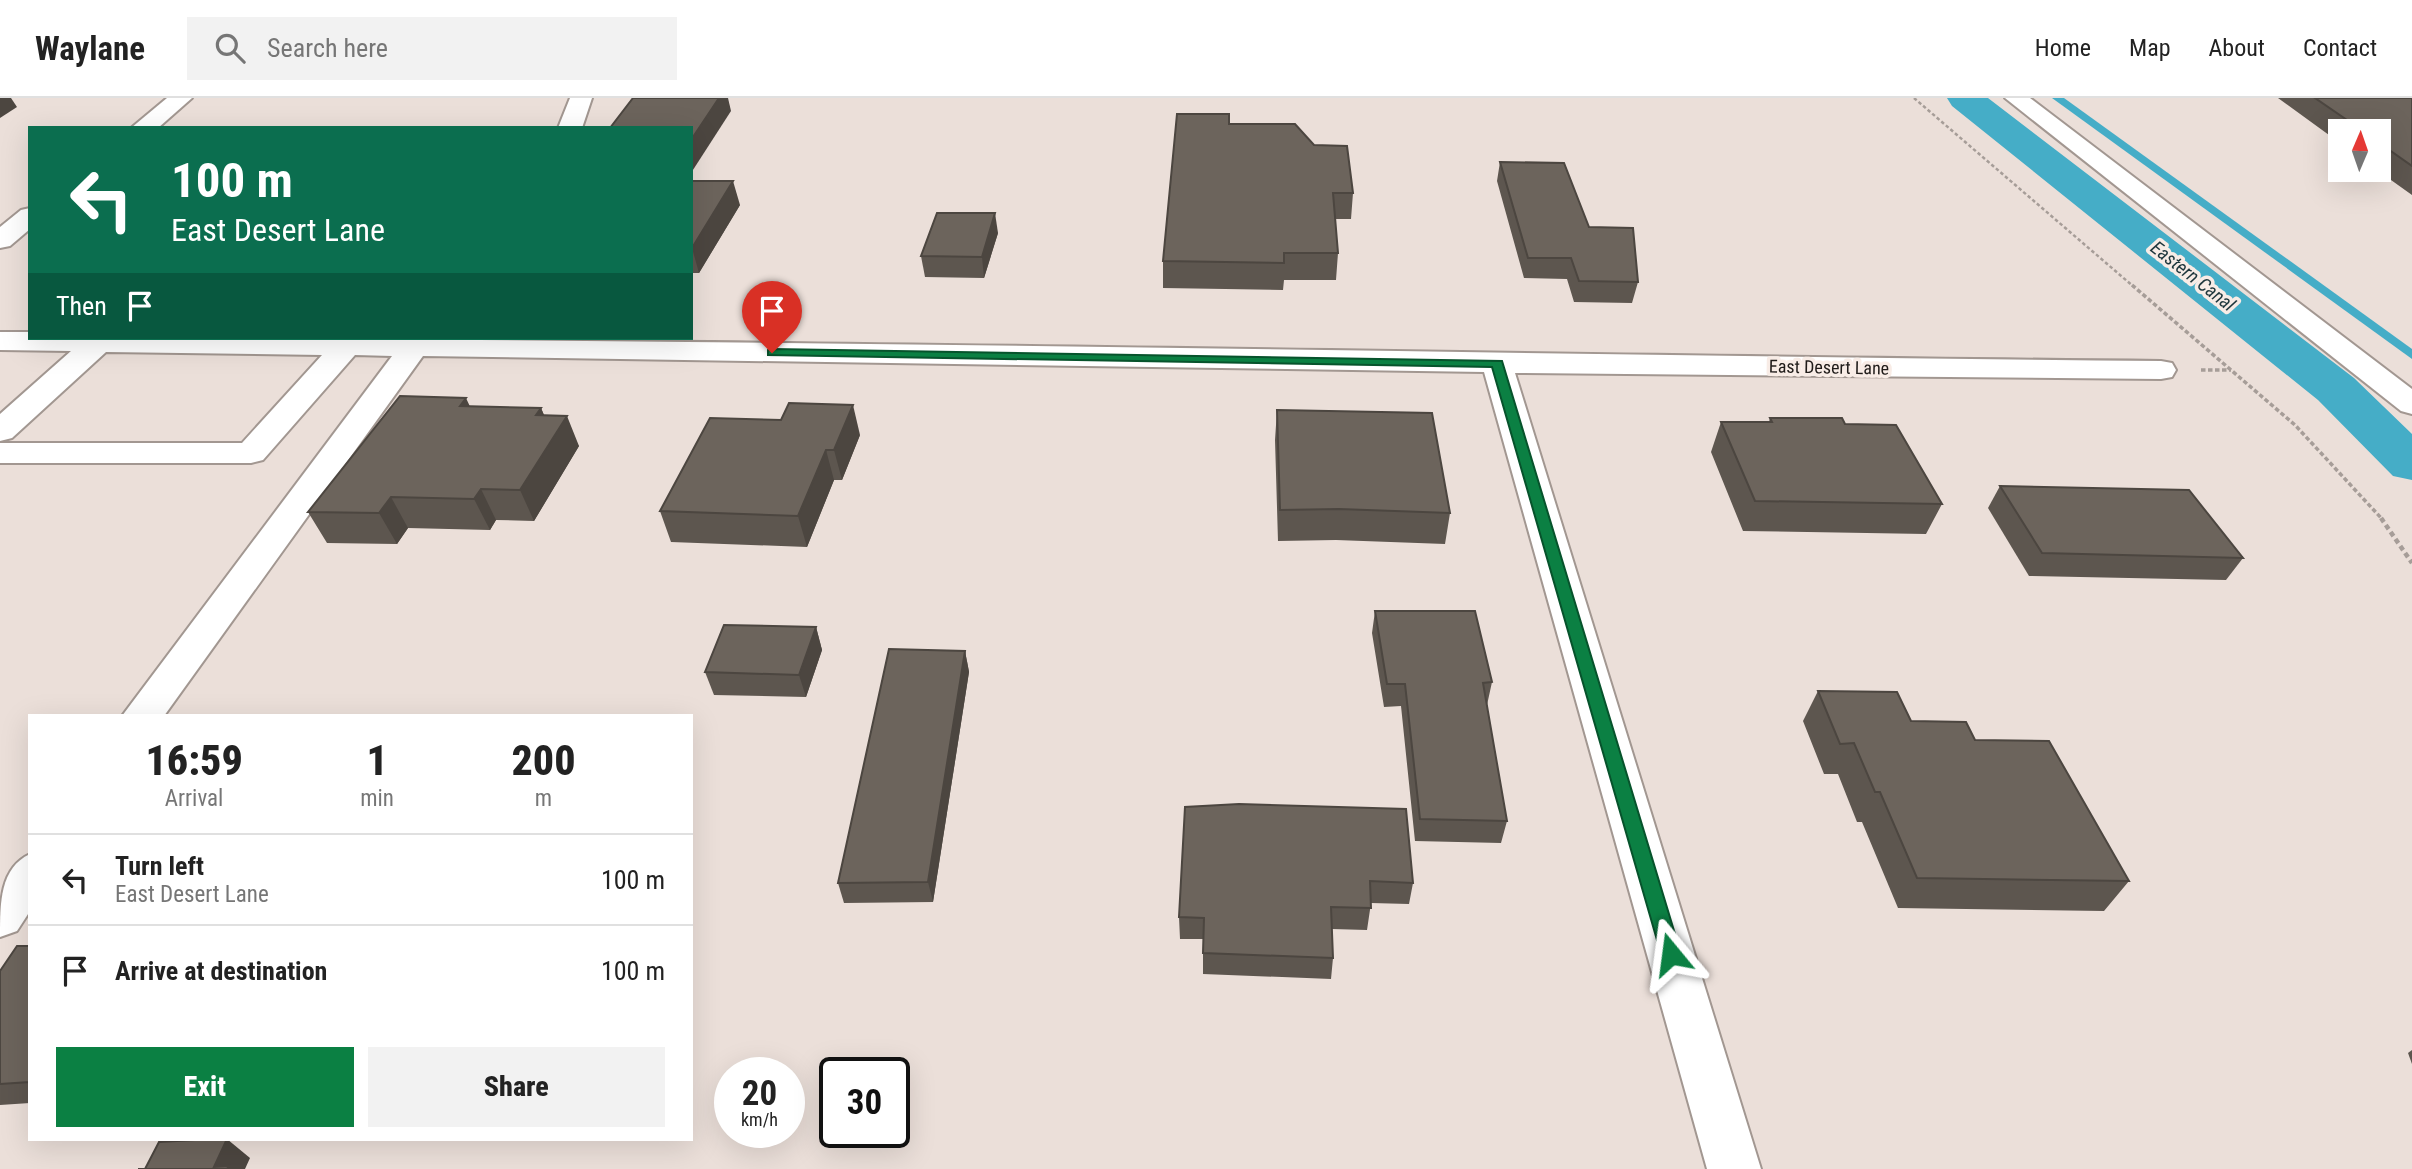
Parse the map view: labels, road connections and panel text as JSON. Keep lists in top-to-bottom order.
{
  "streets": {
    "street": ["East Desert Lane"]
  },
  "water": ["Eastern Canal"],
  "north": "top",
  "page": {
    "header": "Waylane",
    "search": "Search here",
    "nav": [
      "Home",
      "Map",
      "About",
      "Contact"
    ],
    "turn": ["100 m", "East Desert Lane"],
    "then": "Then",
    "eta": [
      "16:59",
      "Arrival",
      "1",
      "min",
      "200",
      "m"
    ],
    "list": [
      {
        "name": "Turn left",
        "note": "East Desert Lane",
        "value": "100 m"
      },
      {
        "name": "Arrive at destination",
        "value": "100 m"
      }
    ],
    "buttons": ["Exit", "Share"],
    "speed": "20 km/h",
    "limit": "30"
  }
}
